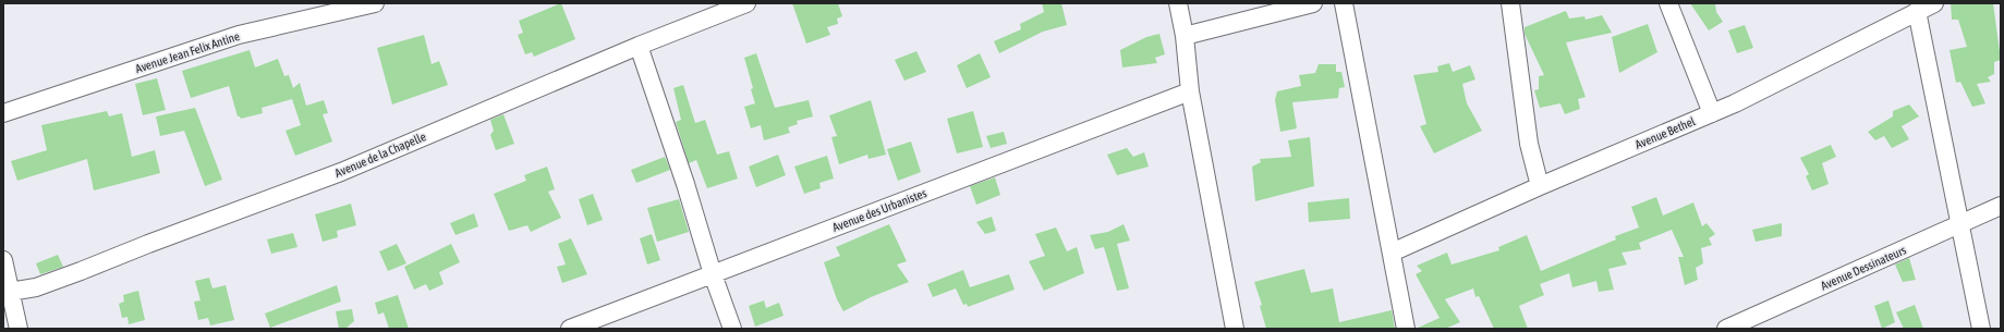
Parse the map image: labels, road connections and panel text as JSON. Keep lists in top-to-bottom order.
{
  "streets": {
    "street": [
      "Avenue Jean Felix Antine",
      "Avenue Bethel",
      "Avenue de la Chapelle",
      "Avenue des Urbanistes",
      "Avenue Dessinateurs"
    ]
  }
}
